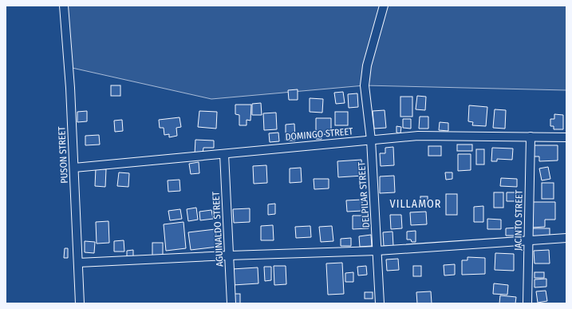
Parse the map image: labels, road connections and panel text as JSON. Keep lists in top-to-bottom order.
{
  "streets": {
    "street": [
      "DOMINGO STREET",
      "PUSON STREET",
      "DELPILAR STREET",
      "JACINTO STREET",
      "AGUINALDO STREET"
    ]
  },
  "crossings": [
    ["DOMINGO STREET", "PUSON STREET"],
    ["DOMINGO STREET", "DELPILAR STREET"],
    ["DOMINGO STREET", "JACINTO STREET"],
    ["DOMINGO STREET", "AGUINALDO STREET"]
  ],
  "districts": ["VILLAMOR"]
}
